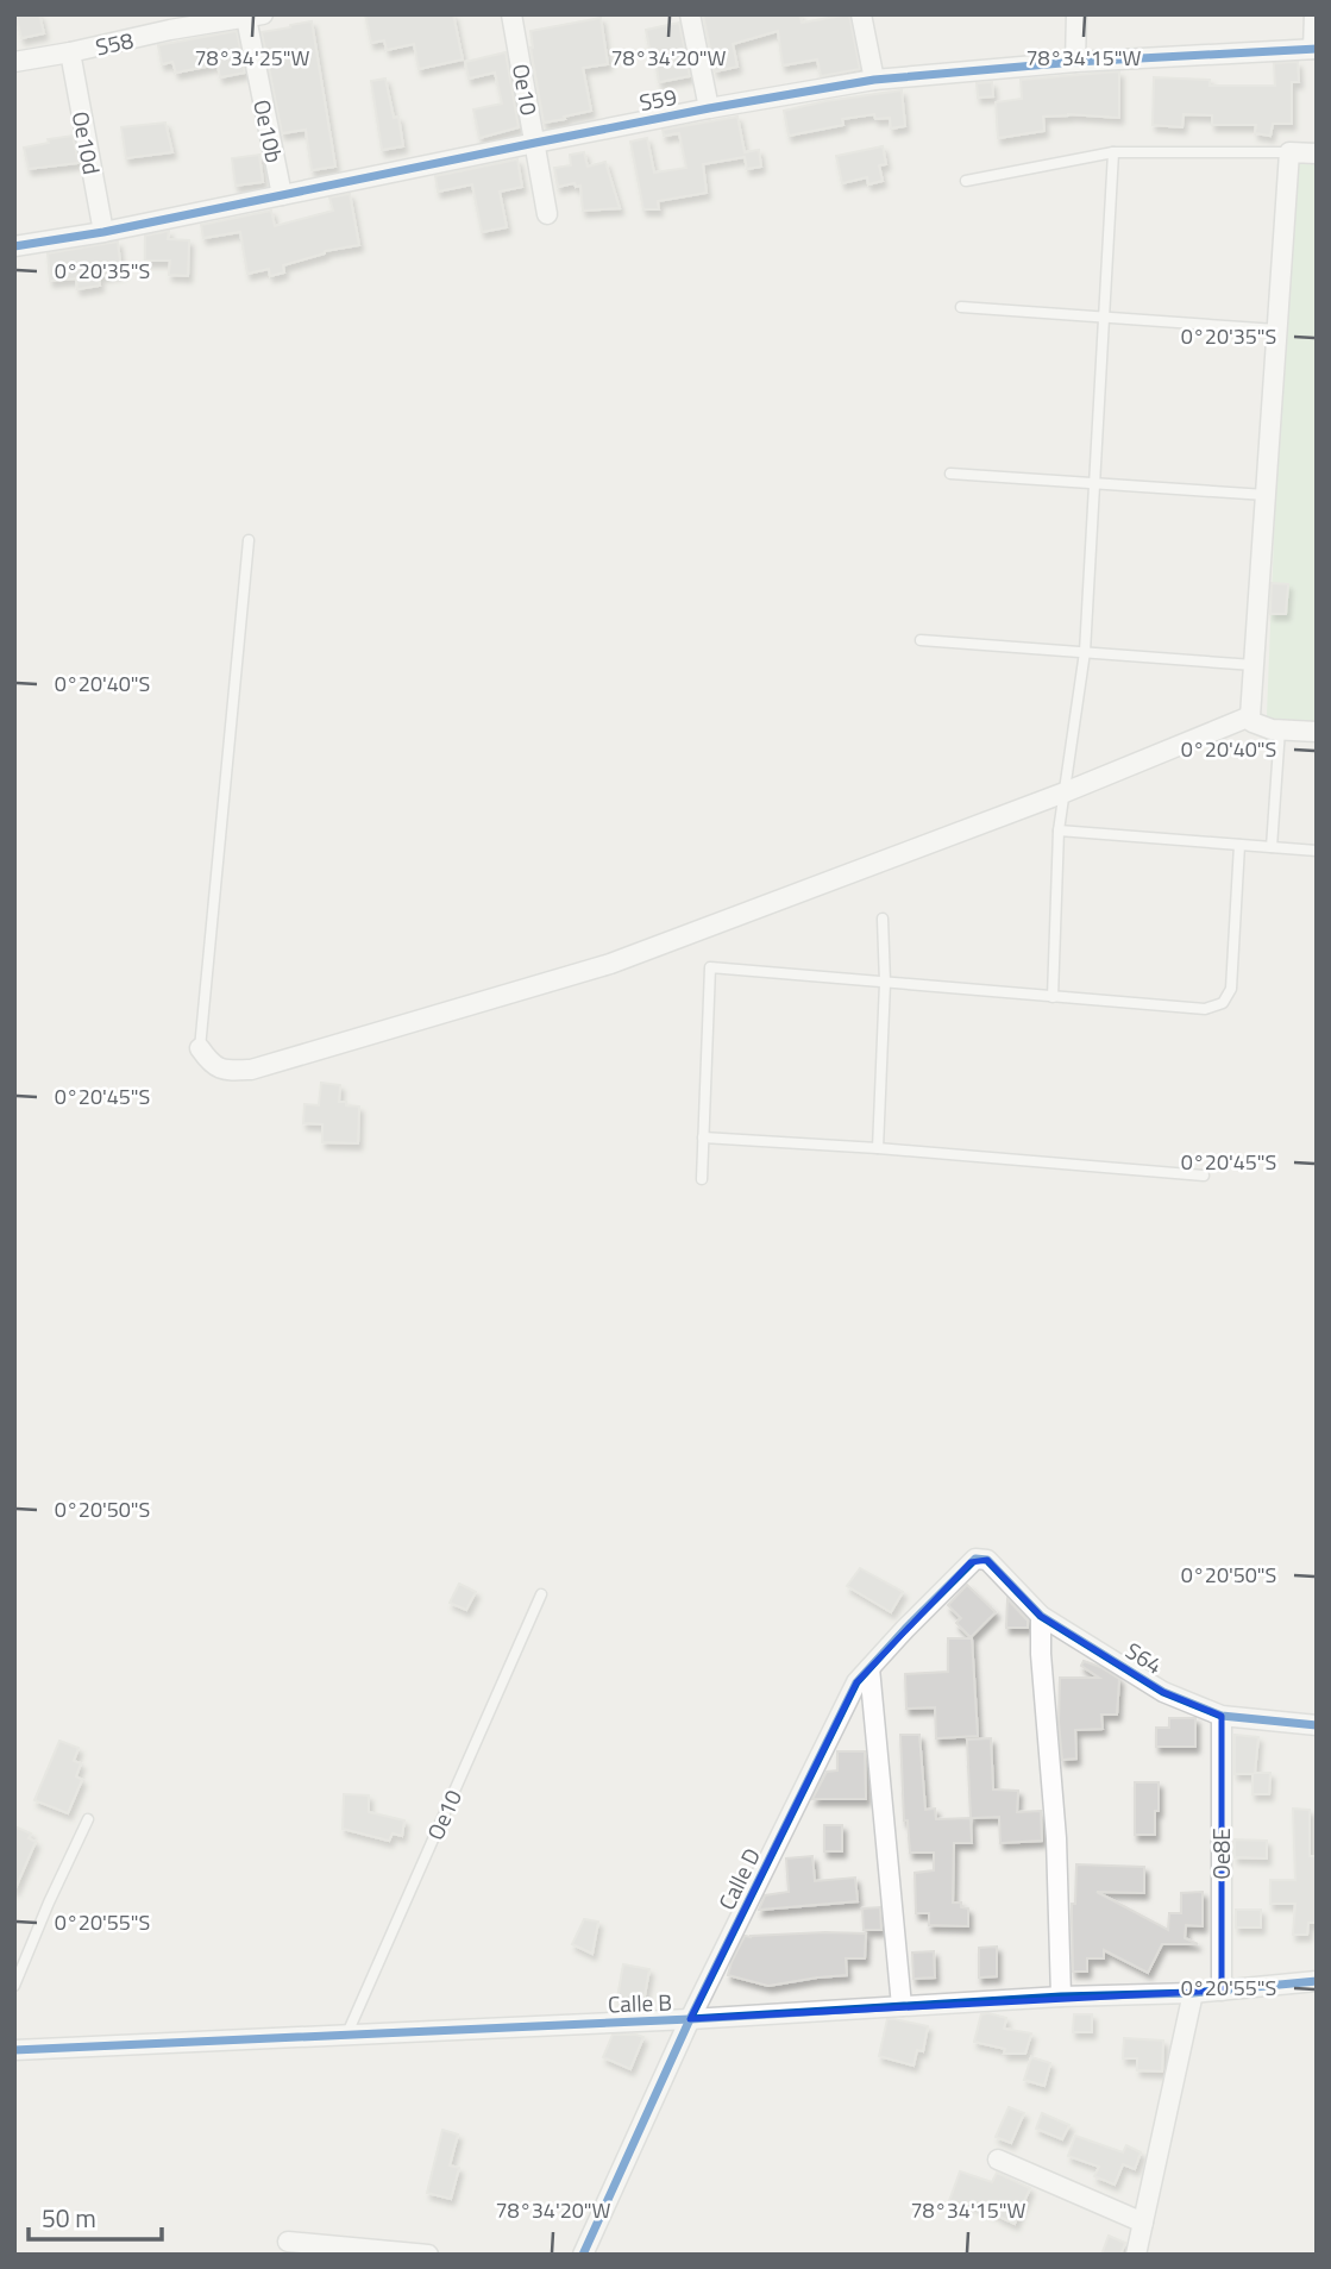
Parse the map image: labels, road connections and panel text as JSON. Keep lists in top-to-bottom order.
{
  "streets": {
    "street": [
      "S58",
      "Oe10",
      "S59",
      "Oe10b",
      "Oe10d",
      "S64",
      "Oe8E",
      "Calle D",
      "Calle B"
    ]
  },
  "crossings": [
    ["S58", "Oe10b"],
    ["S58", "Oe10d"],
    ["Oe10", "S59"],
    ["Oe10", "Calle B"],
    ["S59", "Oe10b"],
    ["S59", "Oe10d"],
    ["S64", "Oe8E"],
    ["S64", "Calle D"],
    ["Oe8E", "Calle B"],
    ["Calle D", "Calle B"]
  ],
  "scale_bar": "50 m",
  "coordinates": [
    "78°34'25\"W",
    "78°34'20\"W",
    "78°34'15\"W",
    "0°20'35\"S",
    "0°20'40\"S",
    "0°20'45\"S",
    "0°20'50\"S",
    "0°20'55\"S"
  ]
}
